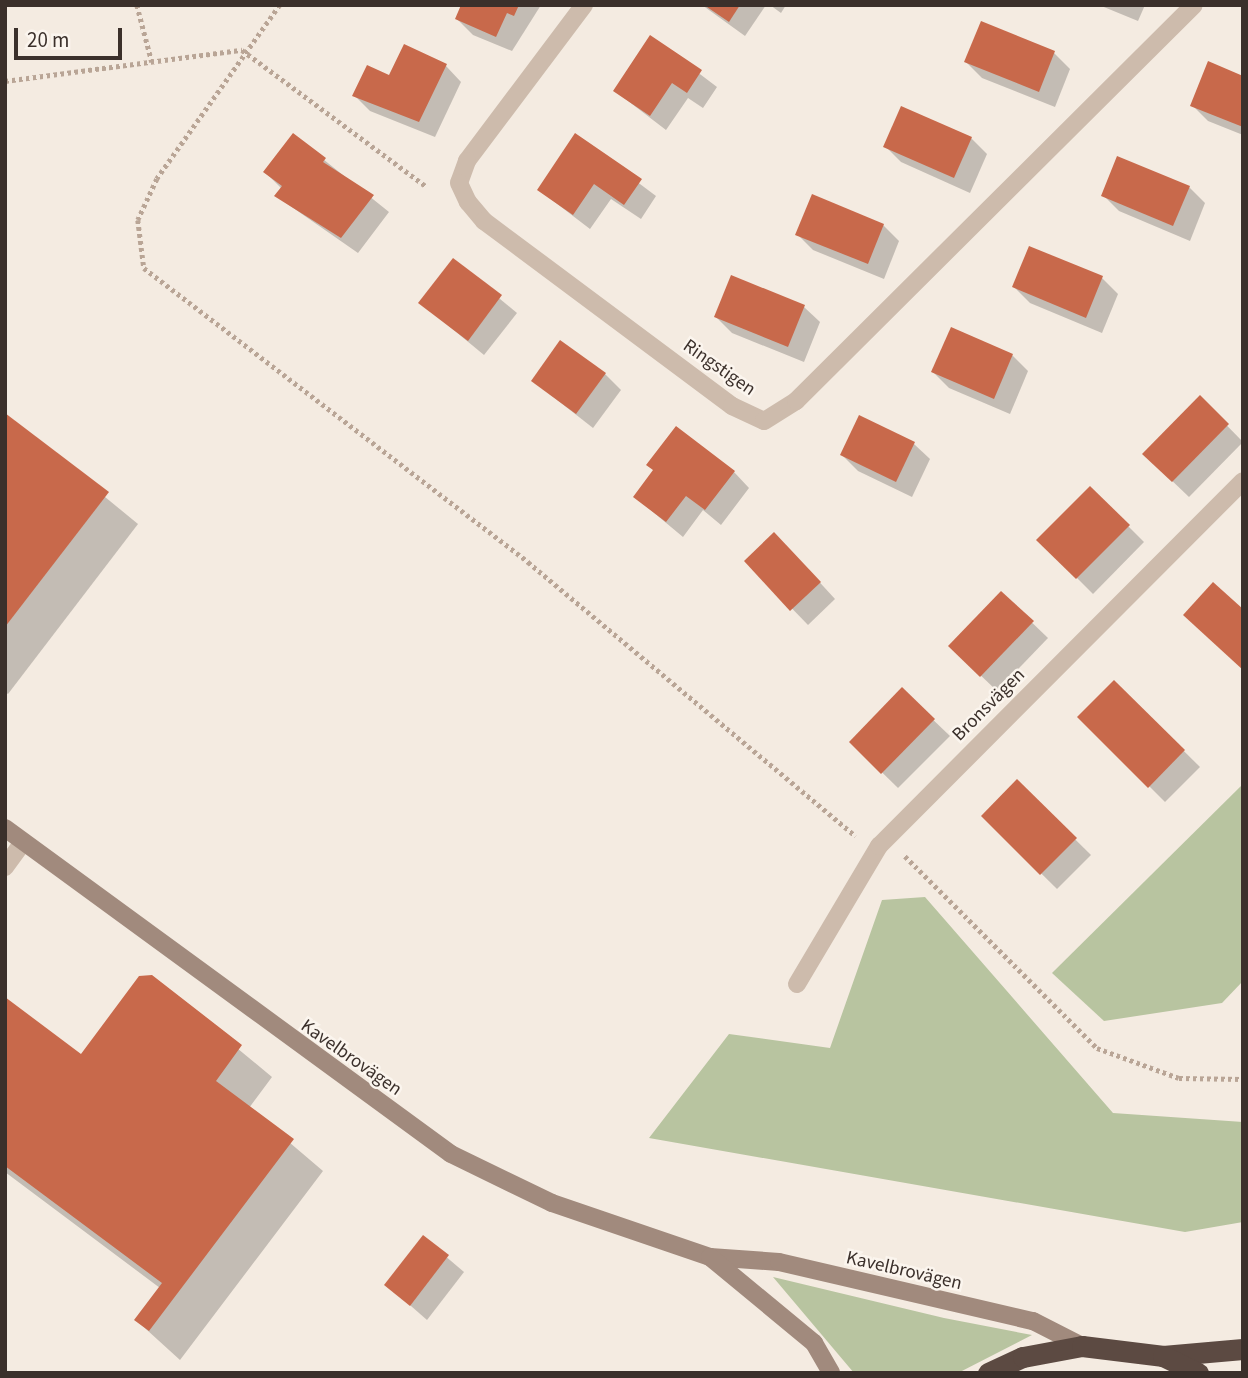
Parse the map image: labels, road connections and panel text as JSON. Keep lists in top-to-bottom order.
{
  "streets": {
    "main road": ["Kavelbrovägen"],
    "street": ["Ringstigen", "Bronsvägen"]
  },
  "scale_bar": "20 m"
}
